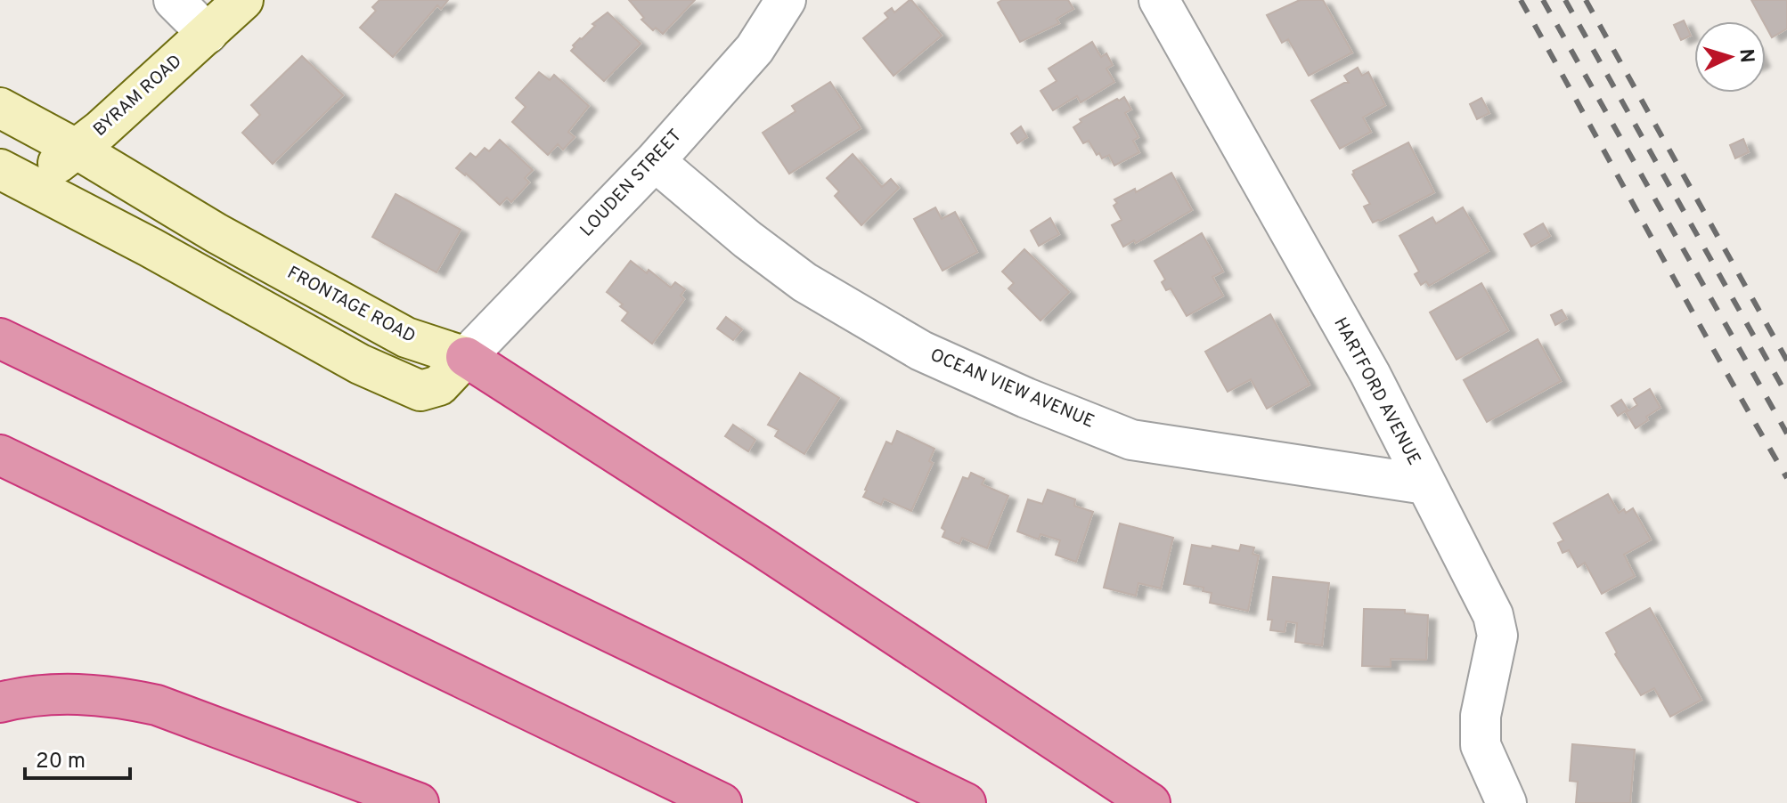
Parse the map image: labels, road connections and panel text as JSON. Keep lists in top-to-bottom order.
{
  "streets": {
    "main road": ["BYRAM ROAD", "FRONTAGE ROAD"],
    "street": ["LOUDEN STREET", "OCEAN VIEW AVENUE", "HARTFORD AVENUE"]
  },
  "crossings": [
    ["BYRAM ROAD", "FRONTAGE ROAD"],
    ["LOUDEN STREET", "FRONTAGE ROAD"],
    ["LOUDEN STREET", "OCEAN VIEW AVENUE"],
    ["OCEAN VIEW AVENUE", "HARTFORD AVENUE"]
  ],
  "scale_bar": "20 m",
  "north": "right"
}
